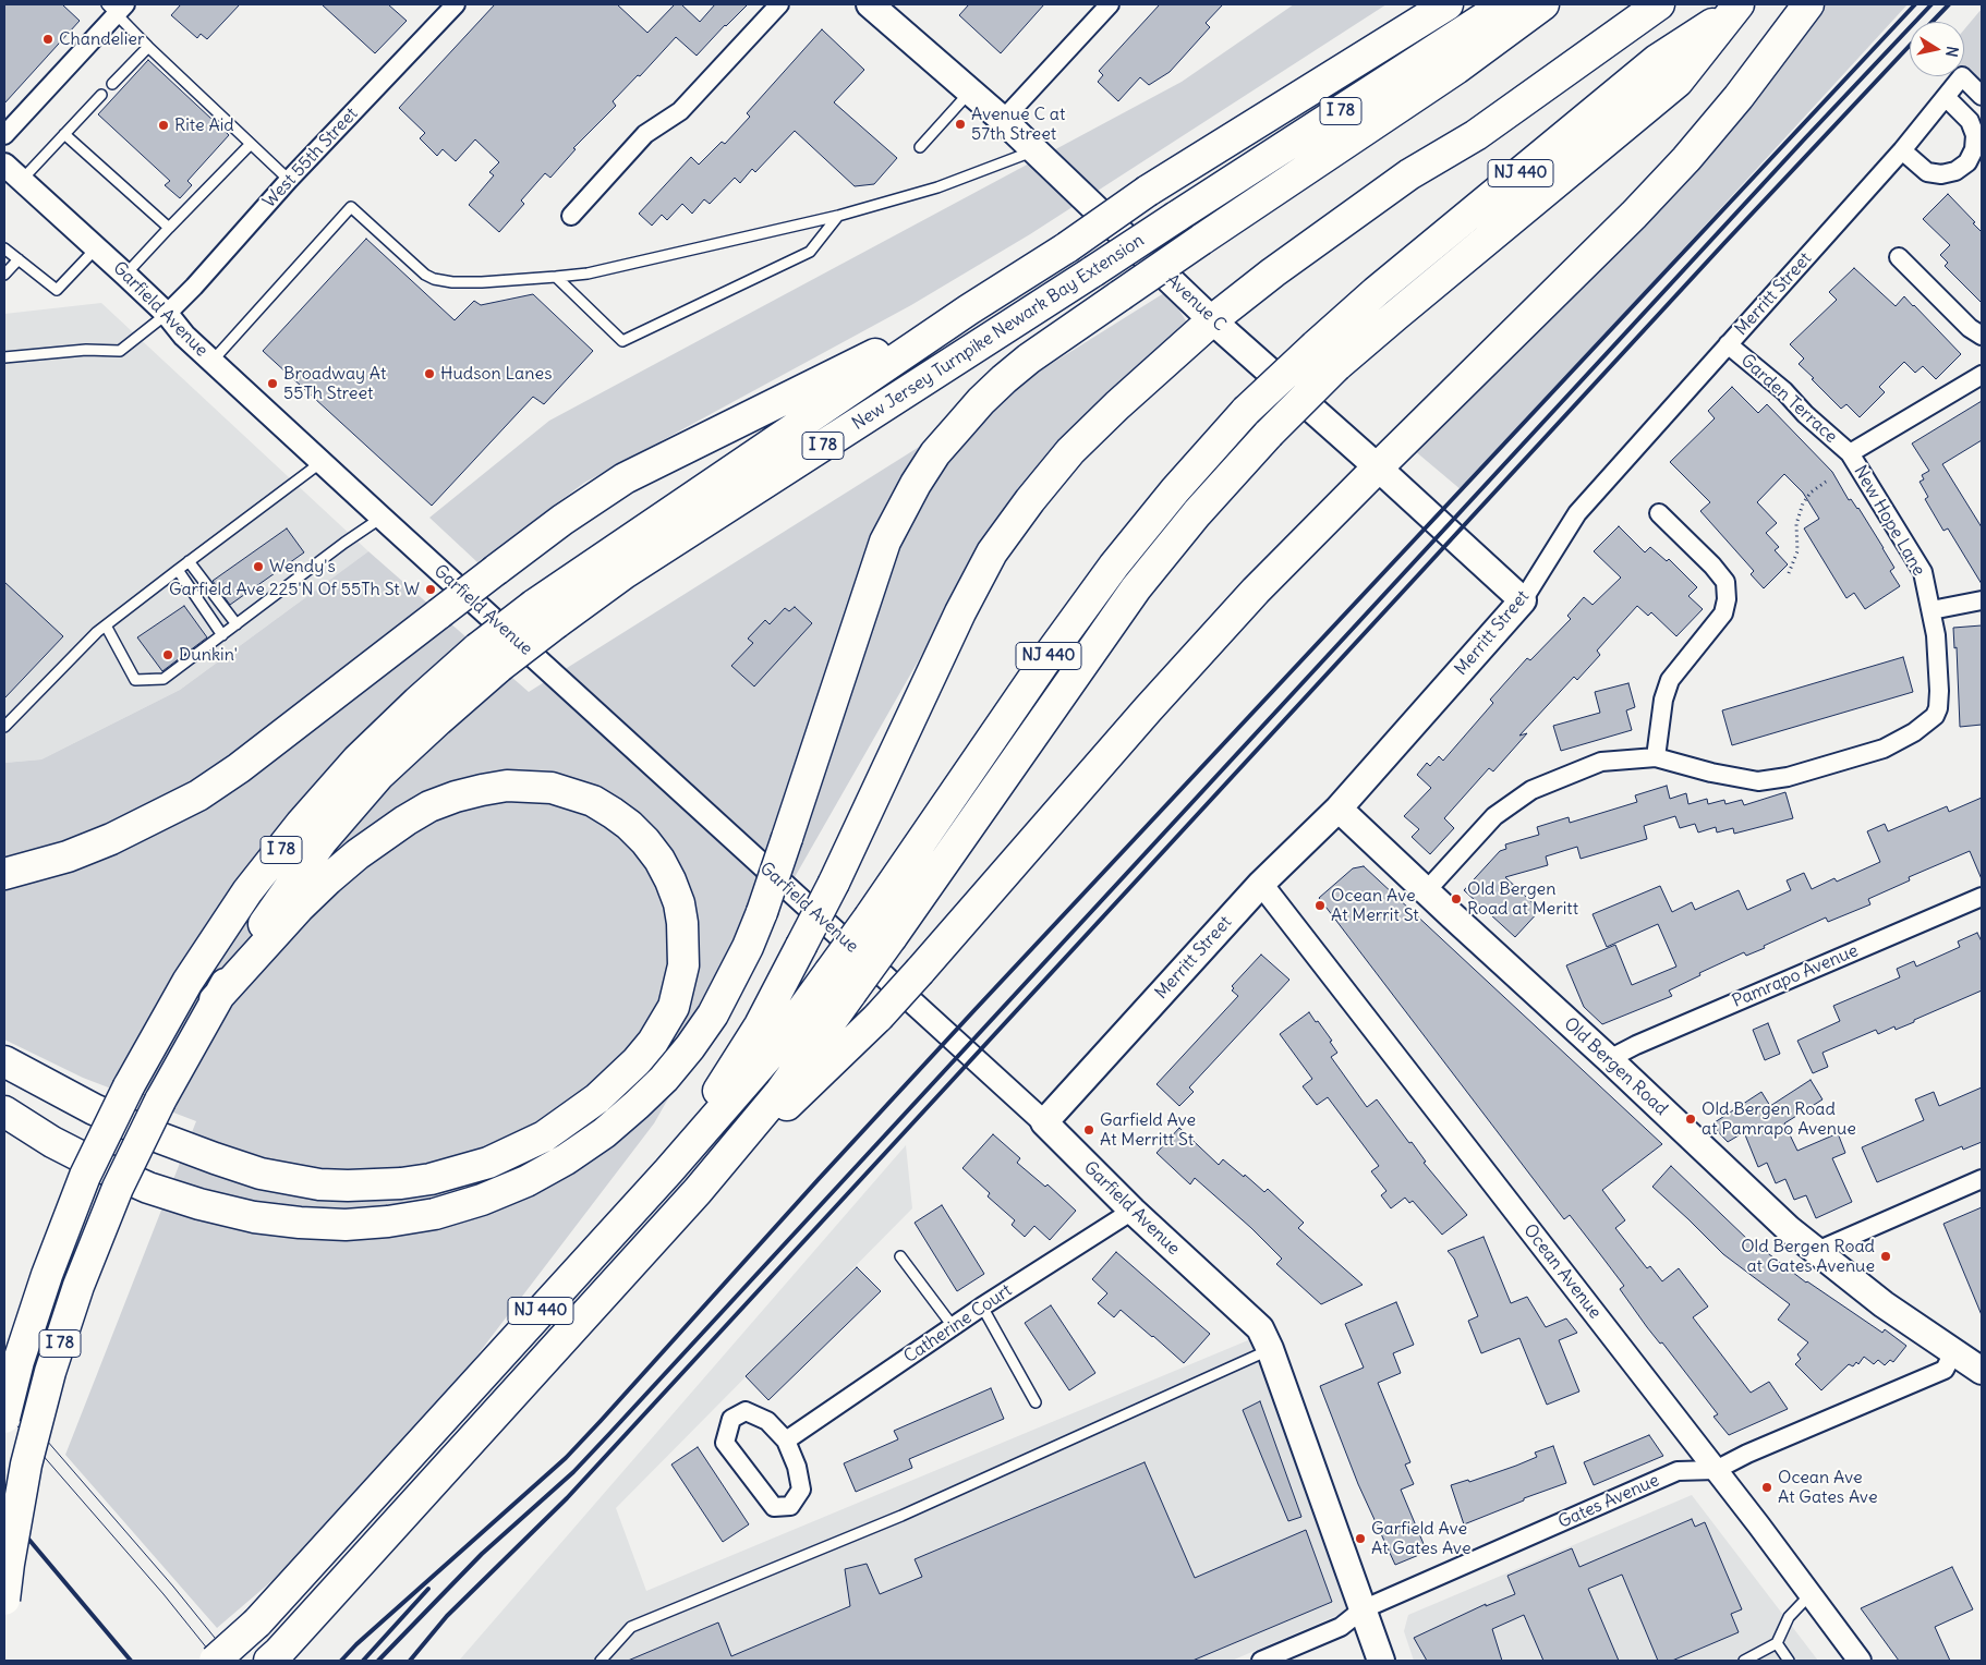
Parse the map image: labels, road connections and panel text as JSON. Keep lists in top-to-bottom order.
{
  "streets": {
    "highway": ["I 78", "NJ 440", "New Jersey Turnpike Newark Bay Extension"],
    "main road": [
      "Merritt Street",
      "Avenue C",
      "Garfield Avenue",
      "Old Bergen Road"
    ],
    "street": [
      "West 55th Street",
      "Garden Terrace",
      "New Hope Lane",
      "Pamrapo Avenue",
      "Ocean Avenue",
      "Catherine Court",
      "Gates Avenue"
    ]
  },
  "crossings": [
    ["West 55th Street", "Garfield Avenue"],
    ["Merritt Street", "Avenue C"],
    ["Merritt Street", "Garfield Avenue"],
    ["Merritt Street", "Garden Terrace"],
    ["Merritt Street", "Old Bergen Road"],
    ["Merritt Street", "Ocean Avenue"],
    ["Garfield Avenue", "Catherine Court"],
    ["Garfield Avenue", "Gates Avenue"],
    ["Garden Terrace", "New Hope Lane"],
    ["New Hope Lane", "Old Bergen Road"],
    ["Pamrapo Avenue", "Old Bergen Road"],
    ["Old Bergen Road", "Gates Avenue"],
    ["Ocean Avenue", "Gates Avenue"]
  ],
  "places": [
    "Chandelier",
    "Avenue C at 57th Street",
    "Rite Aid",
    "Hudson Lanes",
    "Broadway At 55Th Street",
    "Wendy's",
    "Garfield Ave 225'N Of 55Th St W",
    "Dunkin'",
    "Old Bergen Road at Meritt",
    "Ocean Ave At Merrit St",
    "Old Bergen Road at Pamrapo Avenue",
    "Garfield Ave At Merritt St",
    "Old Bergen Road at Gates Avenue",
    "Ocean Ave At Gates Ave",
    "Garfield Ave At Gates Ave"
  ],
  "north": "right"
}
